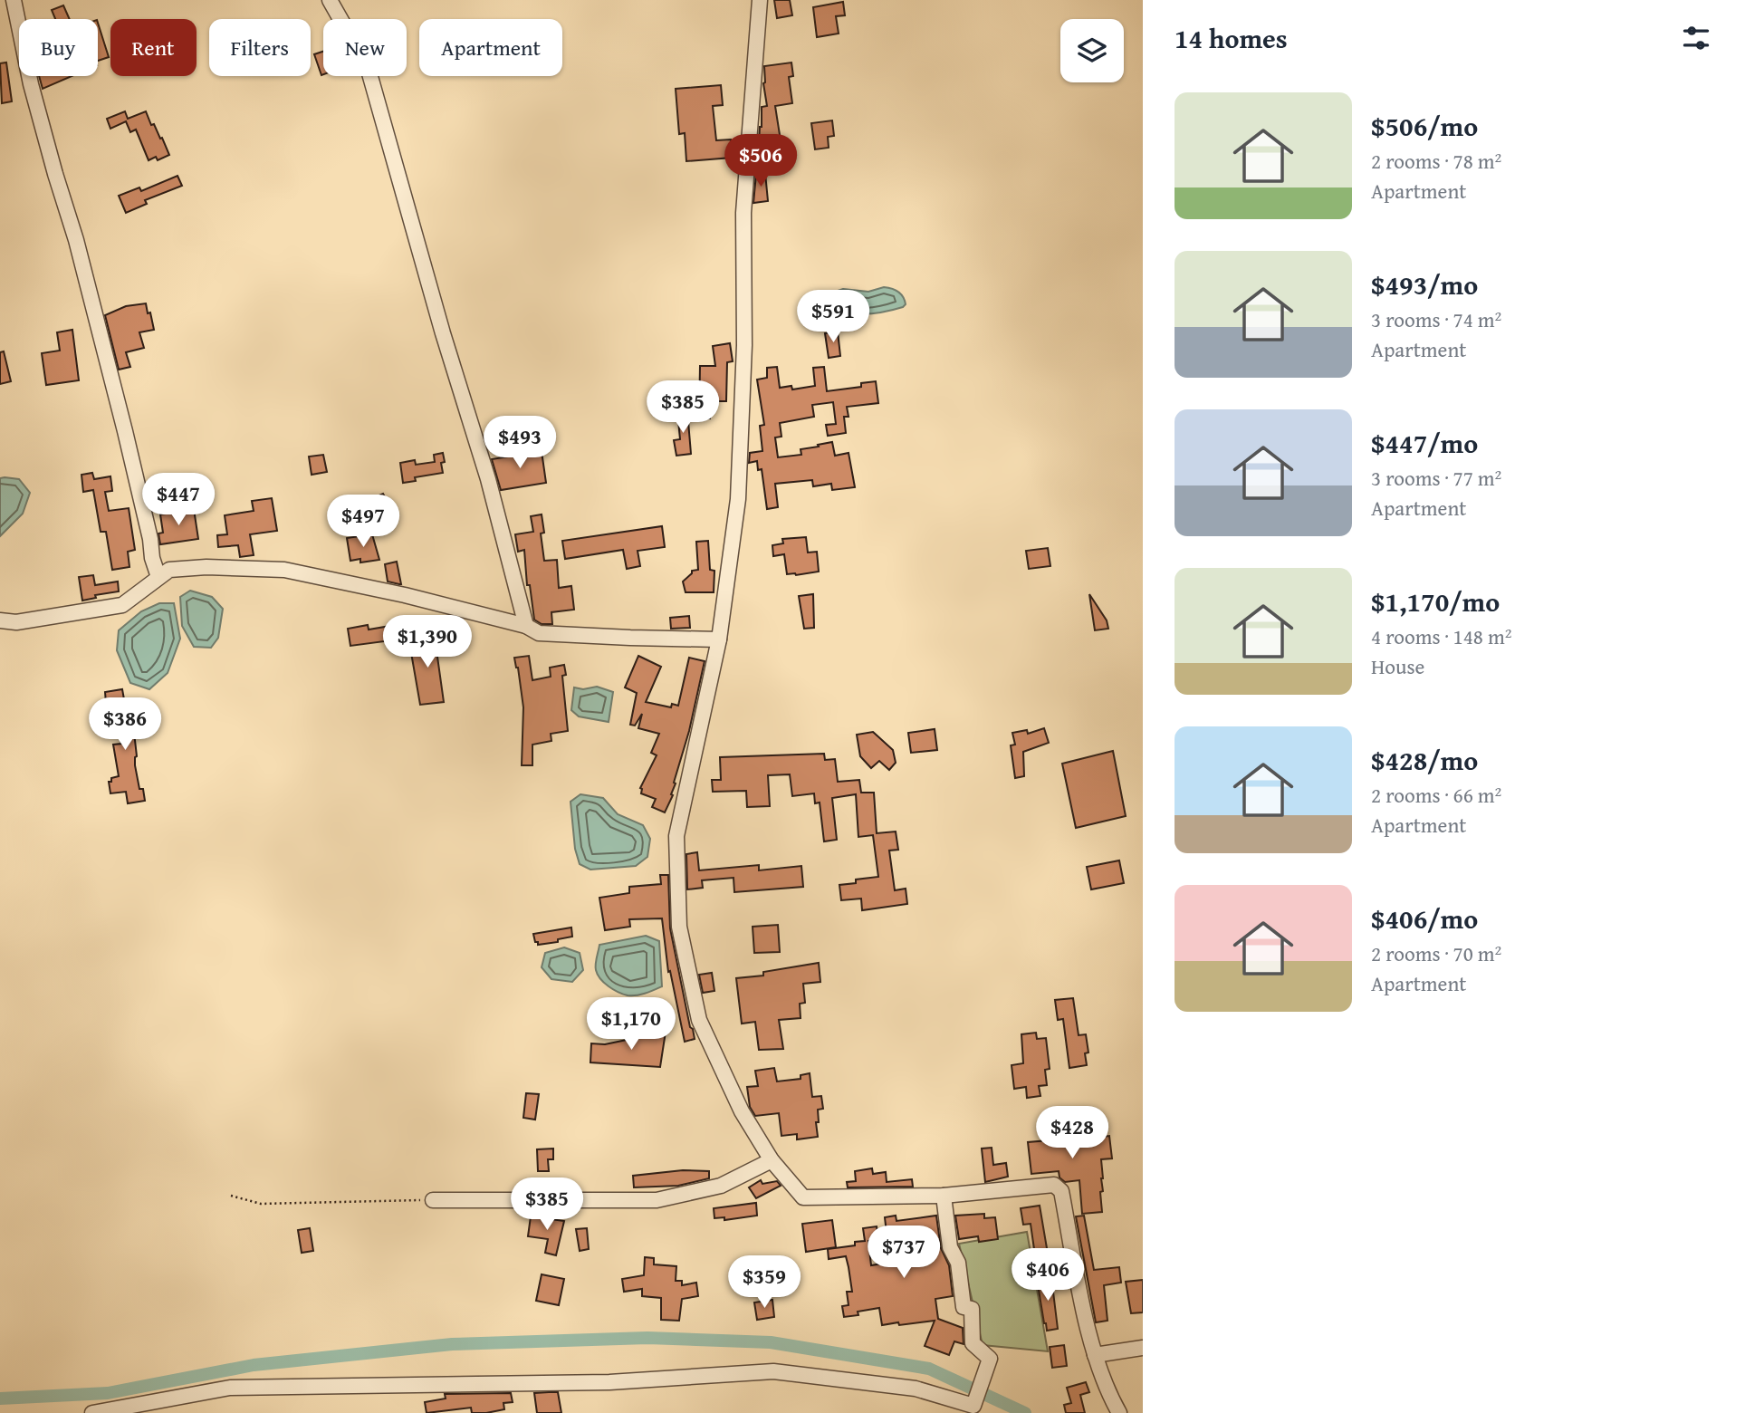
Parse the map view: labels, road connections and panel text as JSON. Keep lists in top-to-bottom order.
{
  "page": {
    "heading": "14 homes",
    "chip": [
      "Buy",
      "Rent",
      "Filters",
      "New",
      "Apartment"
    ],
    "list": [
      {
        "name": "$506/mo",
        "note": "2 rooms · 78 m² · Apartment"
      },
      {
        "name": "$493/mo",
        "note": "3 rooms · 74 m² · Apartment"
      },
      {
        "name": "$447/mo",
        "note": "3 rooms · 77 m² · Apartment"
      },
      {
        "name": "$1,170/mo",
        "note": "4 rooms · 148 m² · House"
      },
      {
        "name": "$428/mo",
        "note": "2 rooms · 66 m² · Apartment"
      },
      {
        "name": "$406/mo",
        "note": "2 rooms · 70 m² · Apartment"
      }
    ],
    "price": [
      "$506",
      "$591",
      "$385",
      "$493",
      "$447",
      "$497",
      "$1,390",
      "$386",
      "$1,170",
      "$428",
      "$385",
      "$737",
      "$406",
      "$359"
    ]
  }
}
